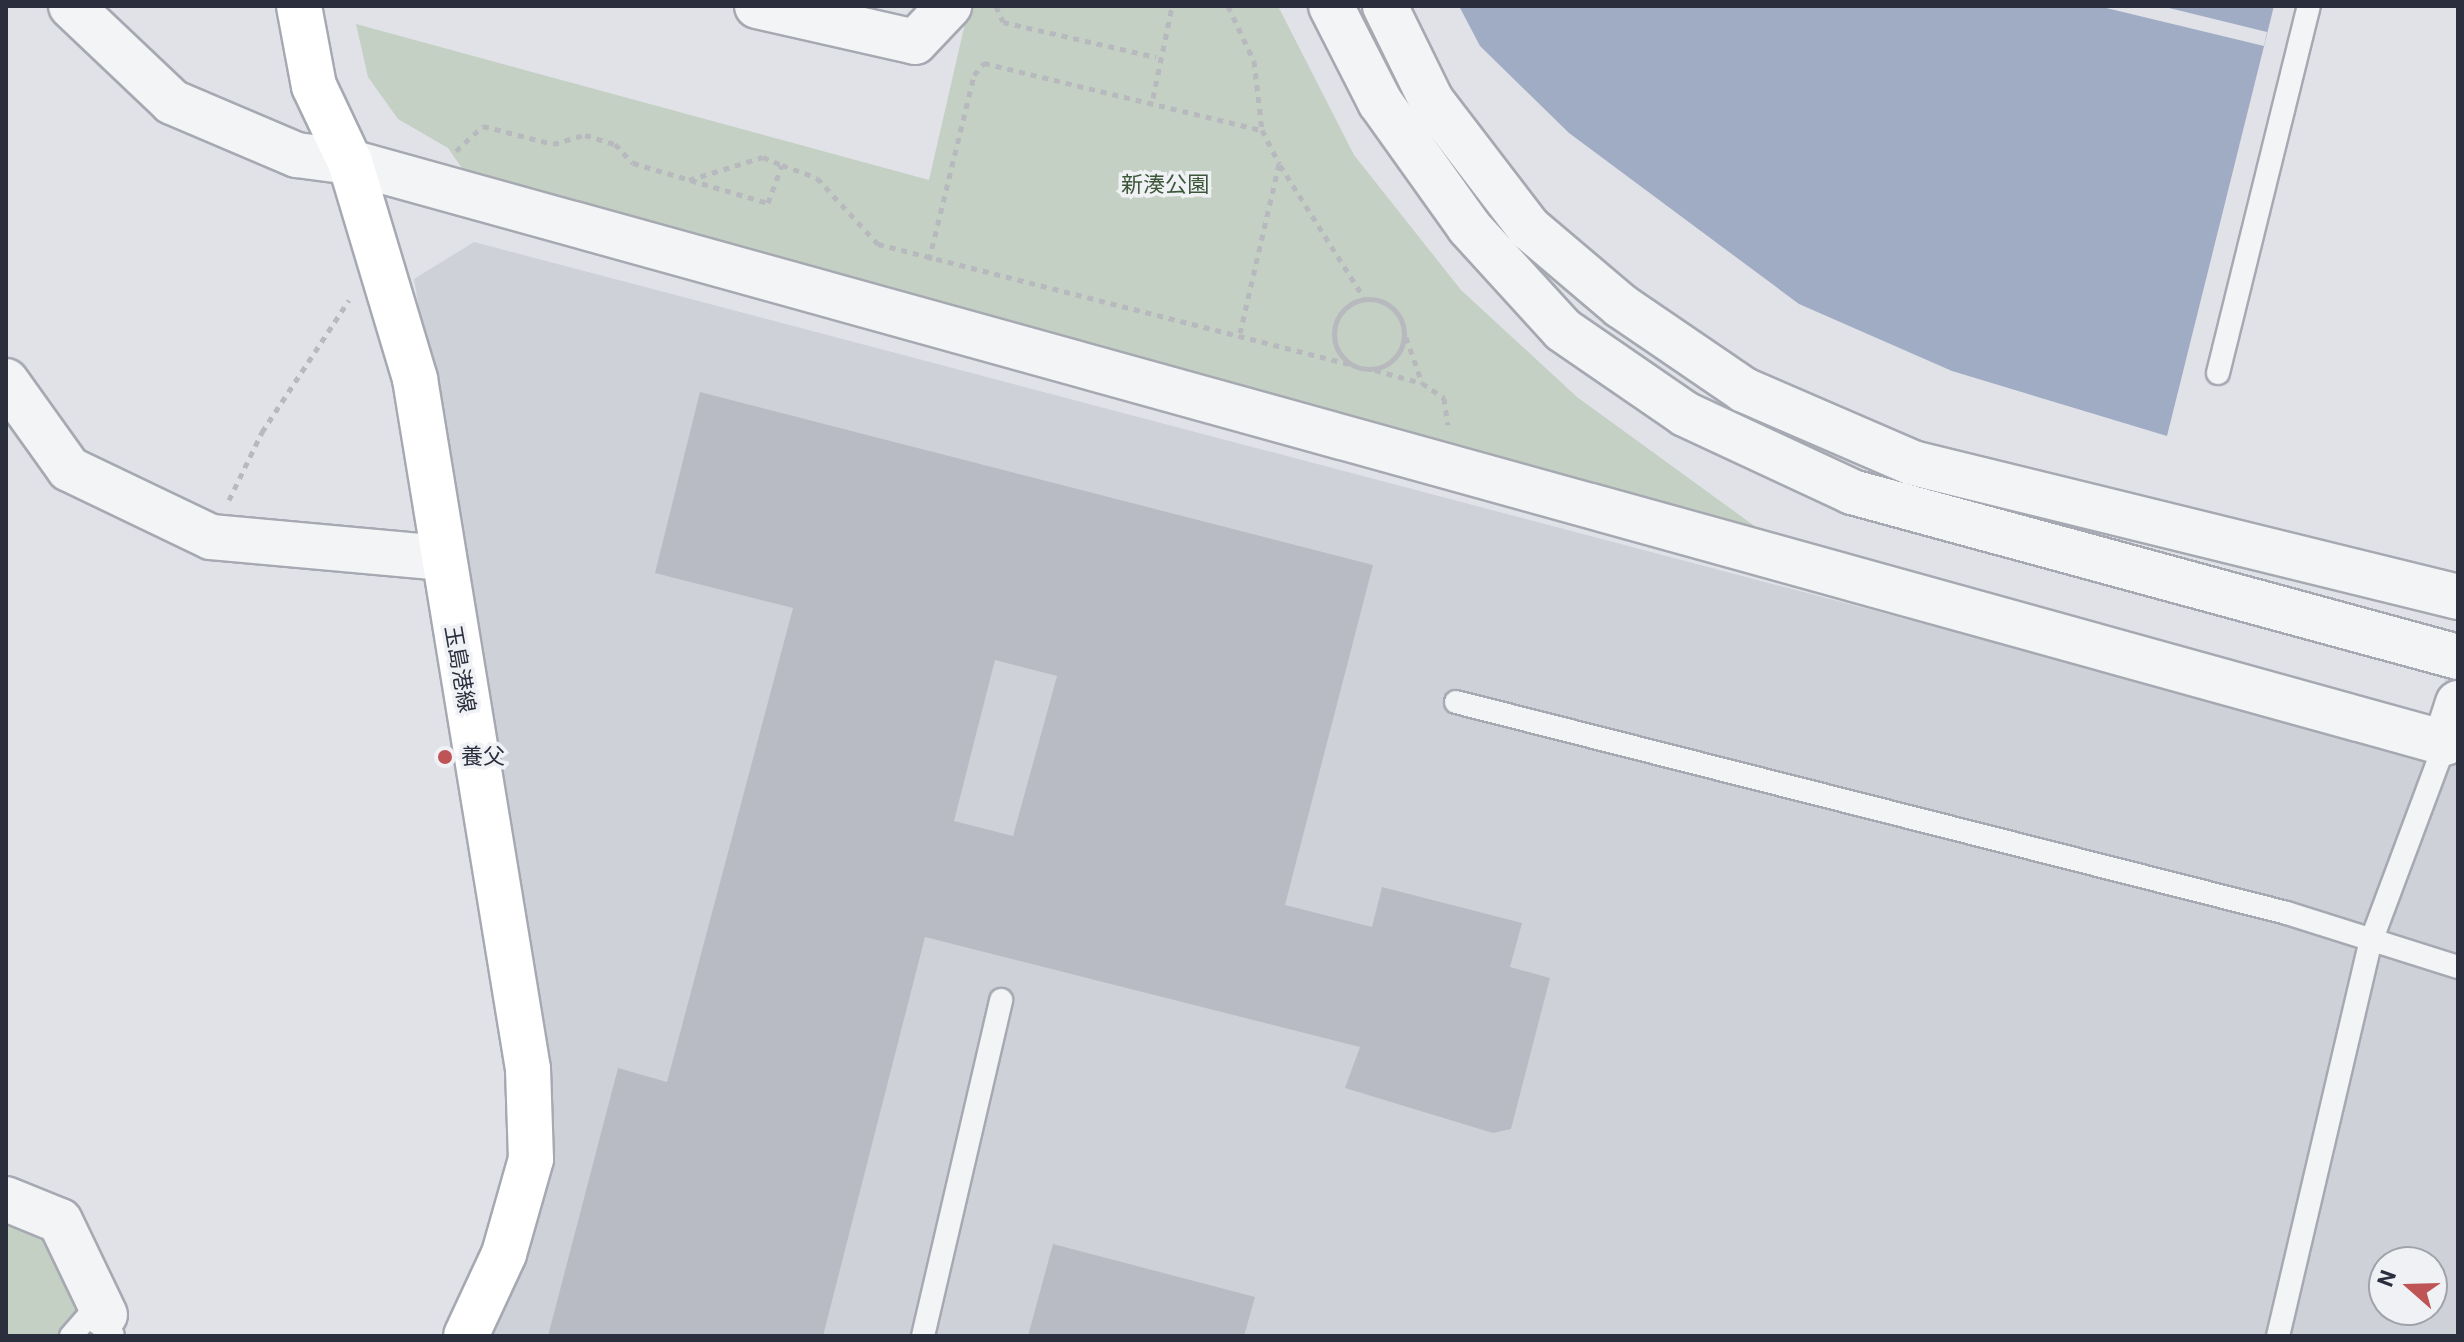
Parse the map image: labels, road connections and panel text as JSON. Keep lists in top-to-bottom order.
{
  "streets": {
    "main road": ["玉島港線"]
  },
  "parks": ["新湊公園"],
  "places": ["養父"],
  "north": "left"
}
